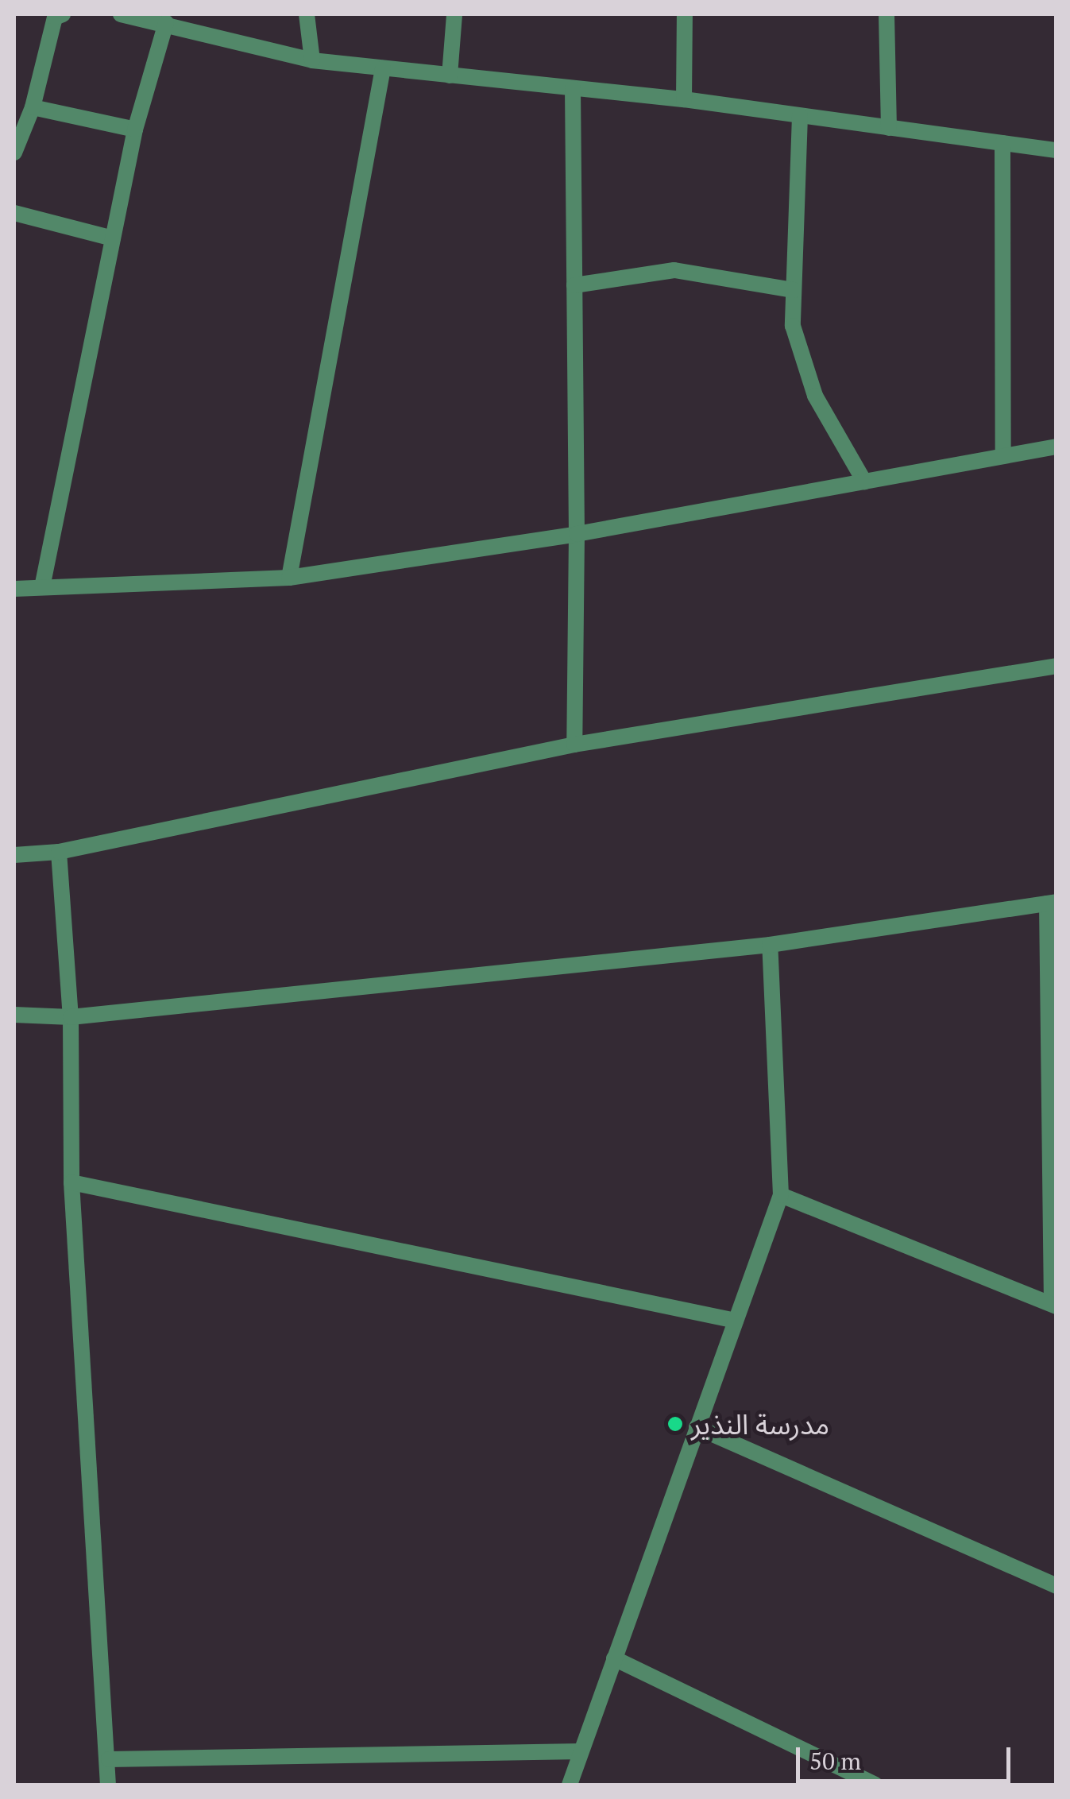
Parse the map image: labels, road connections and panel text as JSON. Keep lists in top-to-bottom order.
{
  "places": ["مدرسة النذير"],
  "scale_bar": "50 m"
}
